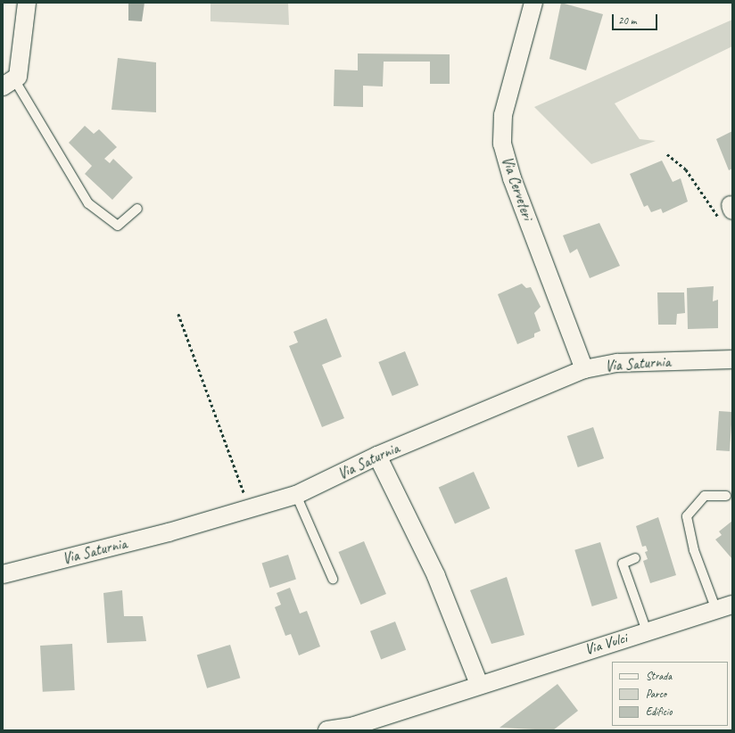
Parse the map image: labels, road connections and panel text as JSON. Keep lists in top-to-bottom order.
{
  "streets": {
    "street": ["Via Cerveteri", "Via Saturnia", "Via Vulci"]
  },
  "crossings": [
    ["Via Cerveteri", "Via Saturnia"]
  ],
  "legend": ["Strada", "Parco", "Edificio"],
  "scale_bar": "20 m"
}
